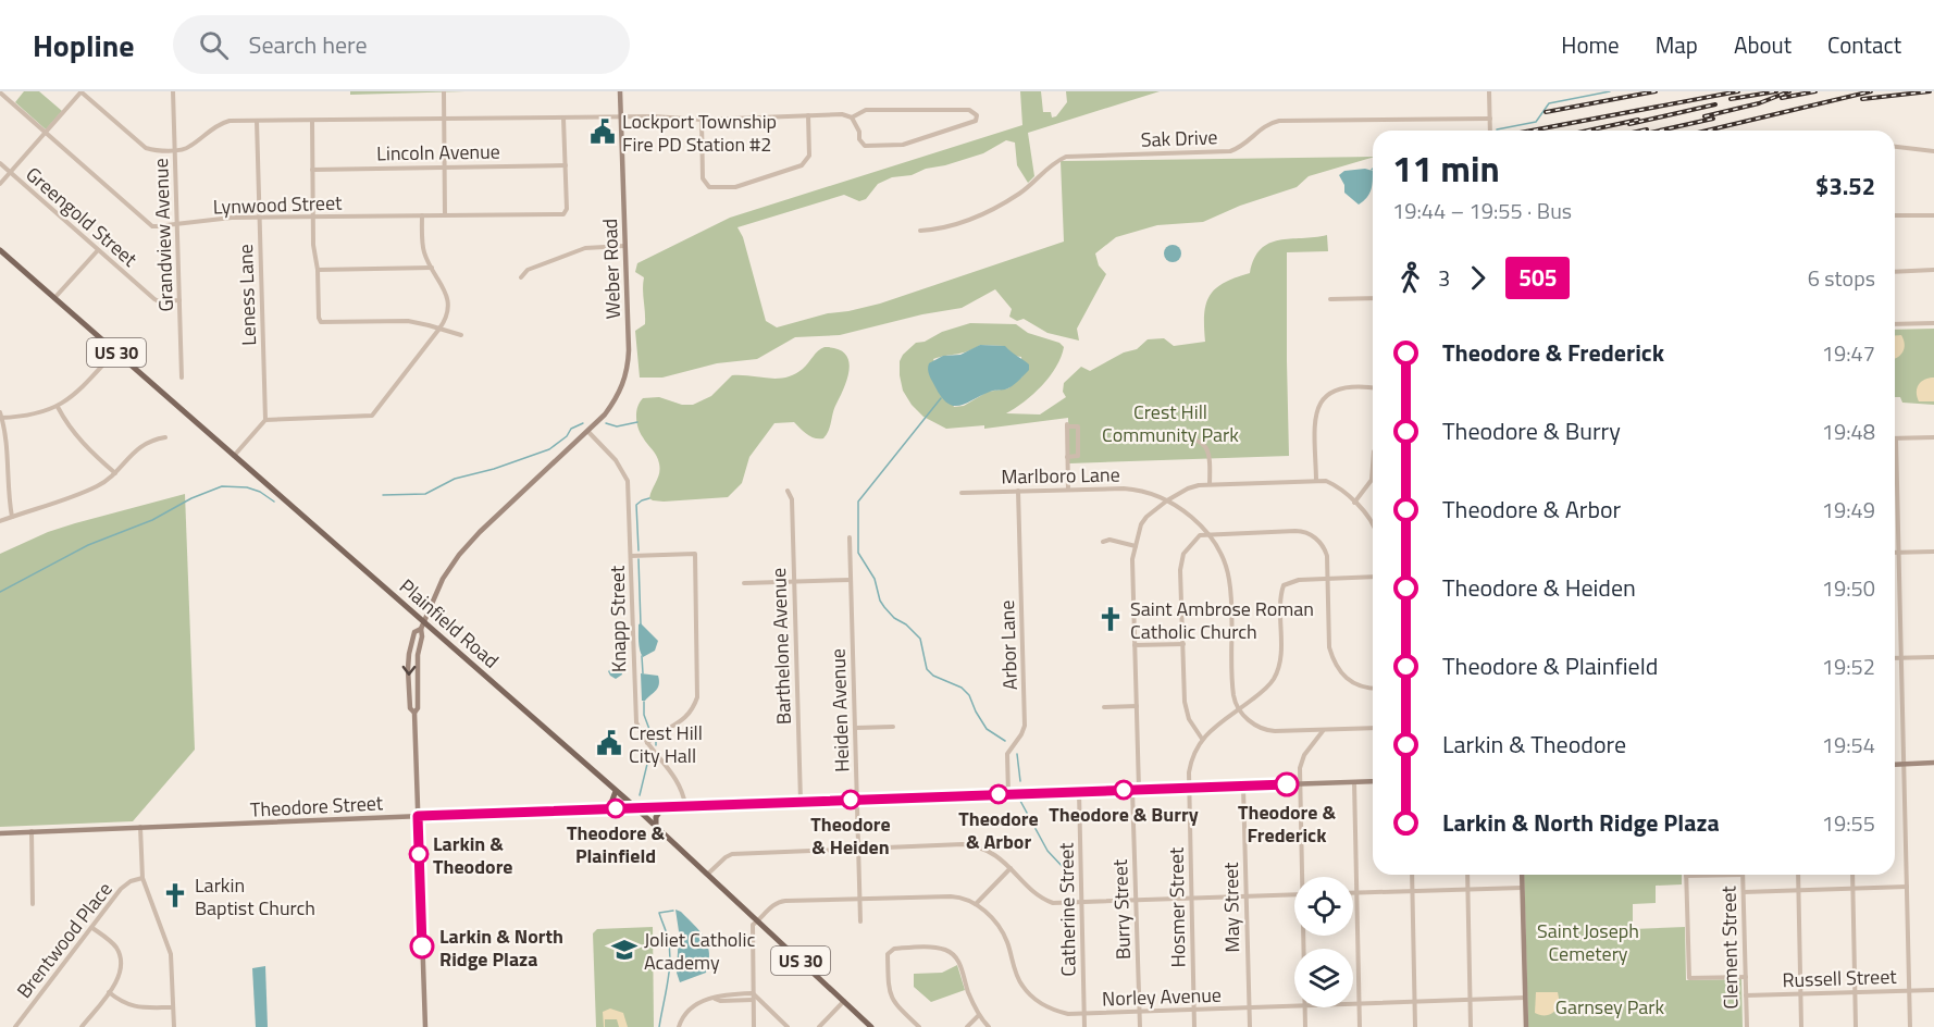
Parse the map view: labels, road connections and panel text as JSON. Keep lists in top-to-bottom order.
{
  "streets": {
    "main road": [
      "Weber Road",
      "US 30",
      "Plainfield Road",
      "Theodore Street"
    ],
    "street": [
      "Sak Drive",
      "Lincoln Avenue",
      "Lynwood Street",
      "Greengold Street",
      "Grandview Avenue",
      "Leness Lane",
      "Marlboro Lane",
      "Knapp Street",
      "Arbor Lane",
      "Barthelone Avenue",
      "Heiden Avenue",
      "Hosmer Street",
      "May Street",
      "Catherine Street",
      "Burry Street",
      "Brentwood Place",
      "Clement Street",
      "Russell Street",
      "Norley Avenue"
    ]
  },
  "crossings": [
    ["Lincoln Avenue", "Lynwood Street"],
    ["Lynwood Street", "Grandview Avenue"],
    ["Lynwood Street", "Leness Lane"],
    ["Greengold Street", "Grandview Avenue"],
    ["Weber Road", "Knapp Street"],
    ["Weber Road", "Plainfield Road"],
    ["Marlboro Lane", "Arbor Lane"],
    ["Marlboro Lane", "Burry Street"],
    ["Knapp Street", "Theodore Street"],
    ["Plainfield Road", "Theodore Street"],
    ["Arbor Lane", "Theodore Street"],
    ["Barthelone Avenue", "Theodore Street"],
    ["Heiden Avenue", "Theodore Street"],
    ["Theodore Street", "Hosmer Street"],
    ["Theodore Street", "May Street"],
    ["Theodore Street", "Catherine Street"],
    ["Theodore Street", "Burry Street"],
    ["Hosmer Street", "Norley Avenue"],
    ["May Street", "Norley Avenue"],
    ["Catherine Street", "Norley Avenue"],
    ["Burry Street", "Norley Avenue"],
    ["Clement Street", "Russell Street"]
  ],
  "parks": ["Crest Hill Community Park", "Saint Joseph Cemetery", "Garnsey Park"],
  "places": {
    "public building": ["Lockport Township Fire PD Station #2", "Crest Hill City Hall"],
    "church": ["Saint Ambrose Roman Catholic Church", "Larkin Baptist Church"],
    "other": [
      "Theodore & Frederick",
      "Theodore & Burry",
      "Theodore & Arbor",
      "Theodore & Heiden",
      "Theodore & Plainfield",
      "Larkin & Theodore",
      "Larkin & North Ridge Plaza"
    ],
    "school or university": ["Joliet Catholic Academy"]
  },
  "lines": ["bus line 505"],
  "page": {
    "header": "Hopline",
    "search": "Search here",
    "nav": [
      "Home",
      "Map",
      "About",
      "Contact"
    ],
    "heading": ["11 min", "19:44 – 19:55 · Bus", "$3.52"],
    "legs": ["3", "505", "6 stops"],
    "list": [
      {
        "name": "Theodore & Frederick",
        "value": "19:47"
      },
      {
        "name": "Theodore & Burry",
        "value": "19:48"
      },
      {
        "name": "Theodore & Arbor",
        "value": "19:49"
      },
      {
        "name": "Theodore & Heiden",
        "value": "19:50"
      },
      {
        "name": "Theodore & Plainfield",
        "value": "19:52"
      },
      {
        "name": "Larkin & Theodore",
        "value": "19:54"
      },
      {
        "name": "Larkin & North Ridge Plaza",
        "value": "19:55"
      }
    ]
  }
}
